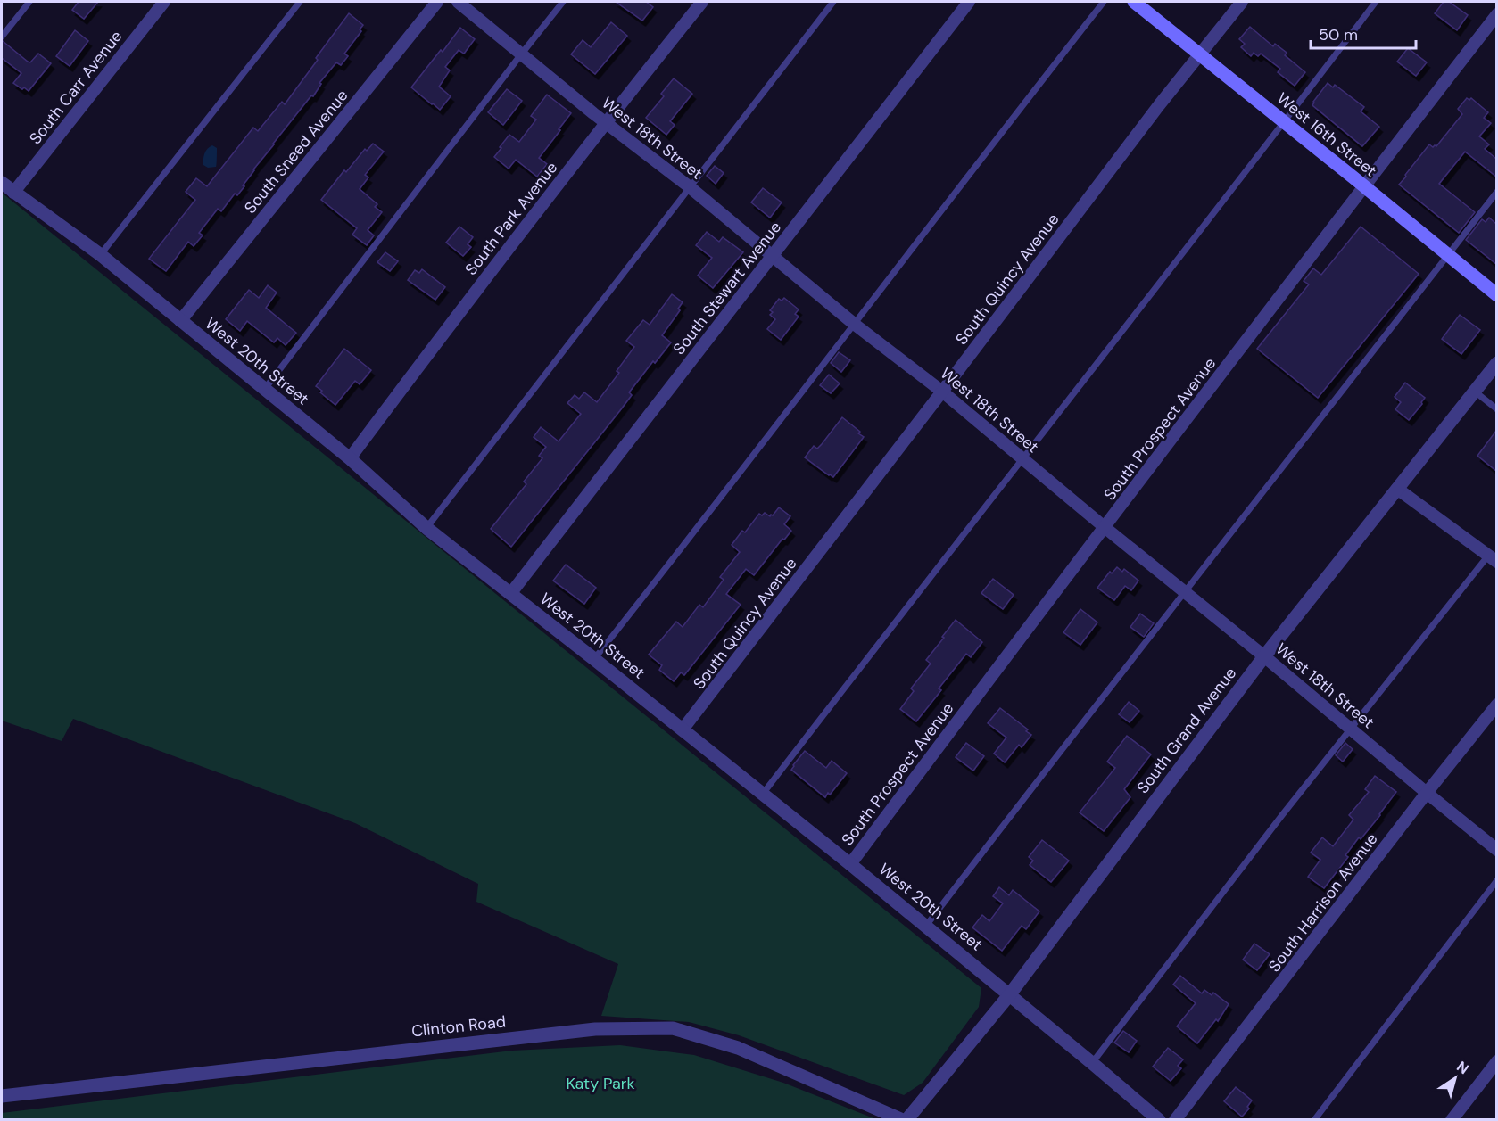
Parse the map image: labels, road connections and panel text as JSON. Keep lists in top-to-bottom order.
{
  "streets": {
    "main road": ["West 16th Street"],
    "street": [
      "South Carr Avenue",
      "West 18th Street",
      "South Sneed Avenue",
      "South Park Avenue",
      "South Quincy Avenue",
      "South Stewart Avenue",
      "West 20th Street",
      "South Prospect Avenue",
      "South Grand Avenue",
      "South Harrison Avenue",
      "Clinton Road"
    ]
  },
  "crossings": [
    ["South Carr Avenue", "West 20th Street"],
    ["West 16th Street", "South Quincy Avenue"],
    ["West 16th Street", "South Prospect Avenue"],
    ["West 18th Street", "South Park Avenue"],
    ["West 18th Street", "South Quincy Avenue"],
    ["West 18th Street", "South Stewart Avenue"],
    ["West 18th Street", "South Prospect Avenue"],
    ["West 18th Street", "South Grand Avenue"],
    ["West 18th Street", "South Harrison Avenue"],
    ["South Sneed Avenue", "West 20th Street"],
    ["South Park Avenue", "West 20th Street"],
    ["South Quincy Avenue", "West 20th Street"],
    ["South Stewart Avenue", "West 20th Street"],
    ["West 20th Street", "South Prospect Avenue"],
    ["West 20th Street", "South Grand Avenue"],
    ["South Grand Avenue", "Clinton Road"]
  ],
  "parks": ["Katy Park"],
  "scale_bar": "50 m",
  "north": "top right"
}
